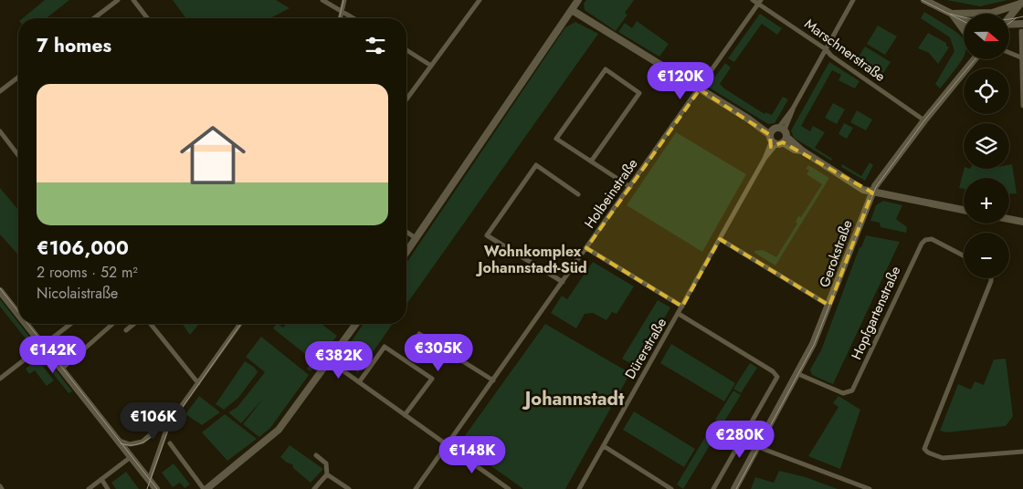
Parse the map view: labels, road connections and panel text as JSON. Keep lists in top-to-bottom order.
{
  "streets": {
    "street": [
      "Marschnerstraße",
      "Holbeinstraße",
      "Gerokstraße",
      "Hopfgartenstraße",
      "Dürerstraße"
    ]
  },
  "crossings": [
    ["Marschnerstraße", "Holbeinstraße"],
    ["Marschnerstraße", "Gerokstraße"],
    ["Marschnerstraße", "Dürerstraße"],
    ["Gerokstraße", "Hopfgartenstraße"]
  ],
  "districts": ["Wohnkomplex Johannstadt-Süd", "Johannstadt"],
  "north": "right",
  "page": {
    "map_buttons": ["+", "−"],
    "heading": "7 homes",
    "price": [
      "€120K",
      "€305K",
      "€142K",
      "€382K",
      "€106K",
      "€280K",
      "€148K"
    ],
    "list": [
      {
        "name": "€106,000",
        "note": "2 rooms · 52 m² · Nicolaistraße"
      }
    ]
  }
}
